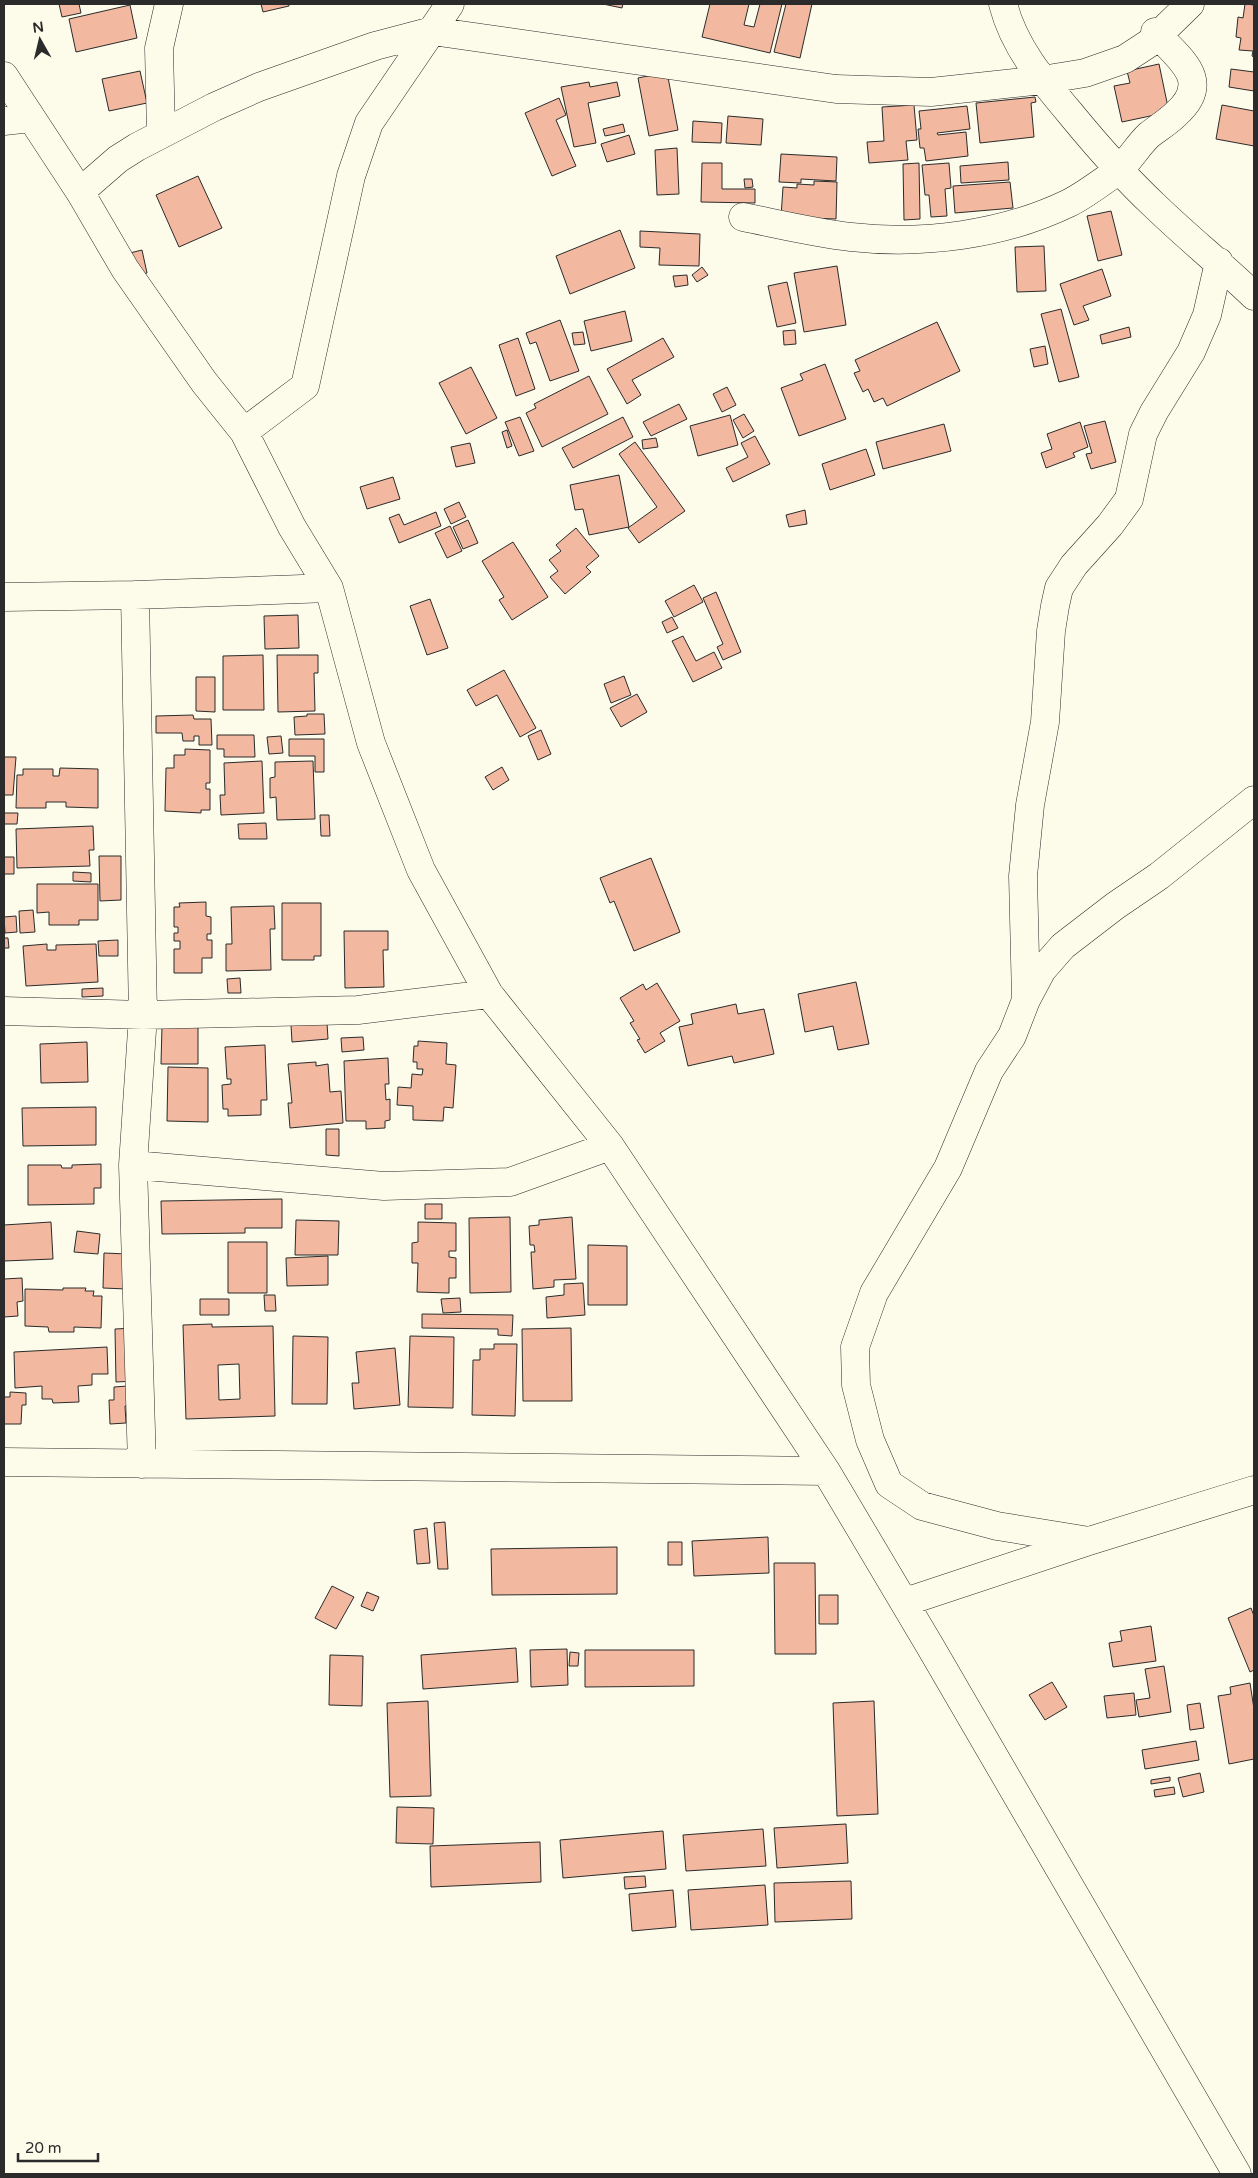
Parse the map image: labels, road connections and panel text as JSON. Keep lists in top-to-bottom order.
{
  "scale_bar": "20 m",
  "north": "top"
}
